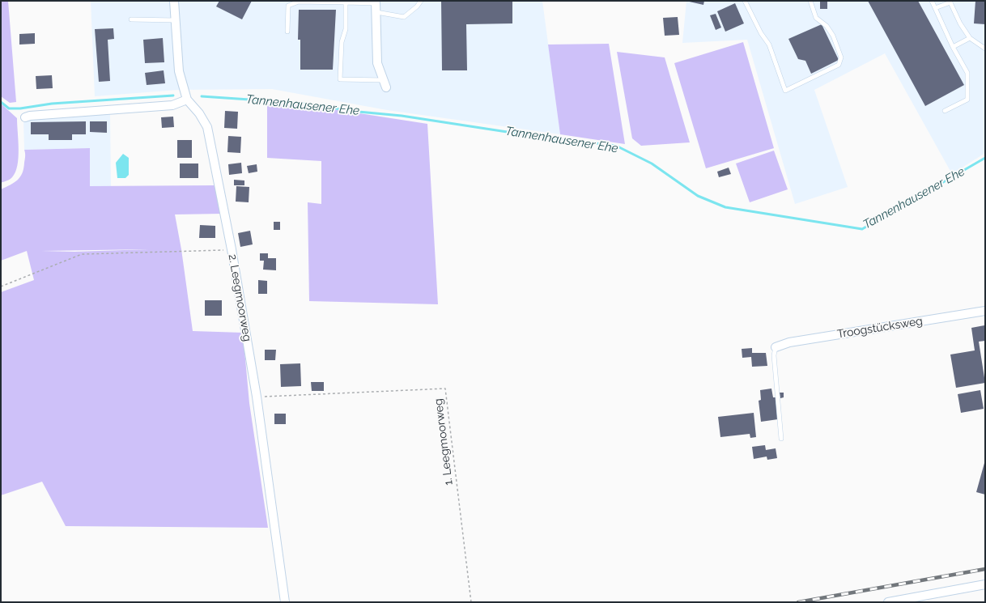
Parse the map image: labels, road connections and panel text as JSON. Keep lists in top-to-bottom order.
{
  "streets": {
    "street": ["2. Leegmoorweg", "Troogstücksweg"],
    "path": ["1. Leegmoorweg"]
  },
  "crossings": [
    ["2. Leegmoorweg", "1. Leegmoorweg"]
  ],
  "water": ["Tannenhausener Ehe"]
}
